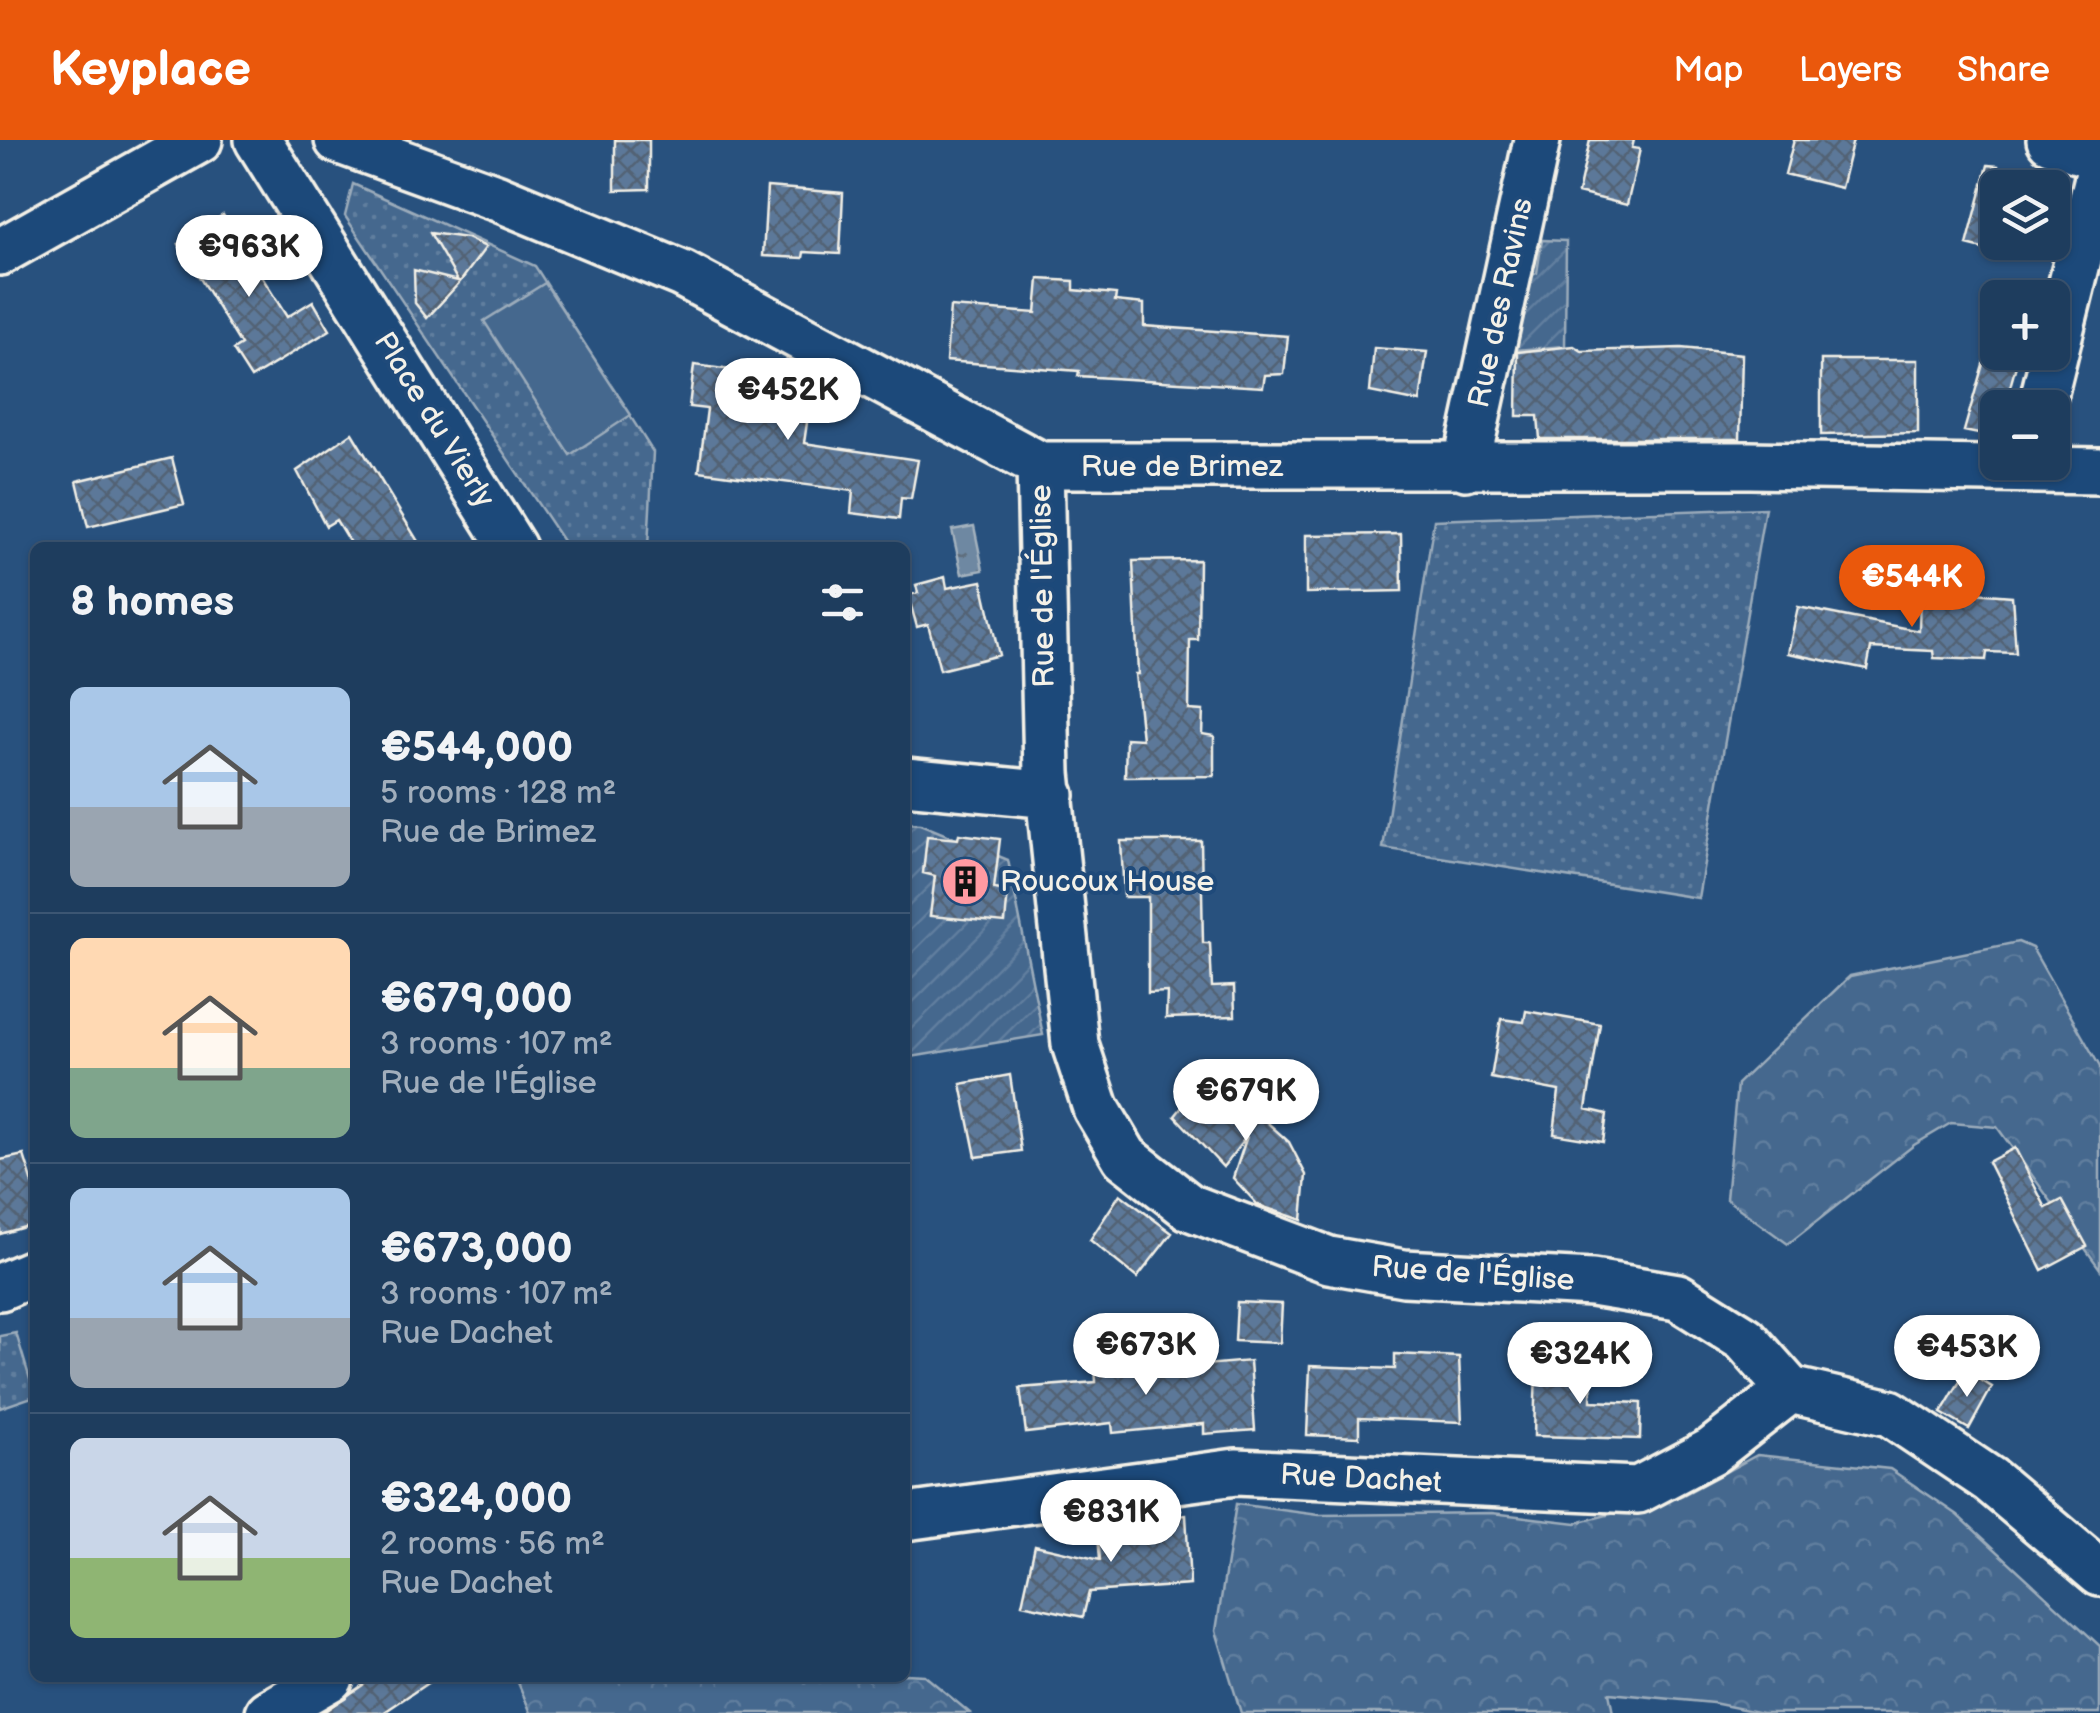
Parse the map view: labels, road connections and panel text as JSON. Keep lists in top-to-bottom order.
{
  "streets": {
    "street": [
      "Rue des Ravins",
      "Place du Vierly",
      "Rue de Brimez",
      "Rue de l'Église",
      "Rue Dachet"
    ]
  },
  "crossings": [
    ["Rue des Ravins", "Rue de Brimez"],
    ["Rue de Brimez", "Rue de l'Église"],
    ["Rue de l'Église", "Rue Dachet"]
  ],
  "places": {
    "building": ["Roucoux House"]
  },
  "page": {
    "header": "Keyplace",
    "nav": ["Map", "Layers", "Share"],
    "map_buttons": ["+", "−"],
    "price": [
      "€963K",
      "€452K",
      "€544K",
      "€679K",
      "€673K",
      "€453K",
      "€324K",
      "€831K"
    ],
    "heading": "8 homes",
    "list": [
      {
        "name": "€544,000",
        "note": "5 rooms · 128 m² · Rue de Brimez"
      },
      {
        "name": "€679,000",
        "note": "3 rooms · 107 m² · Rue de l'Église"
      },
      {
        "name": "€673,000",
        "note": "3 rooms · 107 m² · Rue Dachet"
      },
      {
        "name": "€324,000",
        "note": "2 rooms · 56 m² · Rue Dachet"
      }
    ]
  }
}
